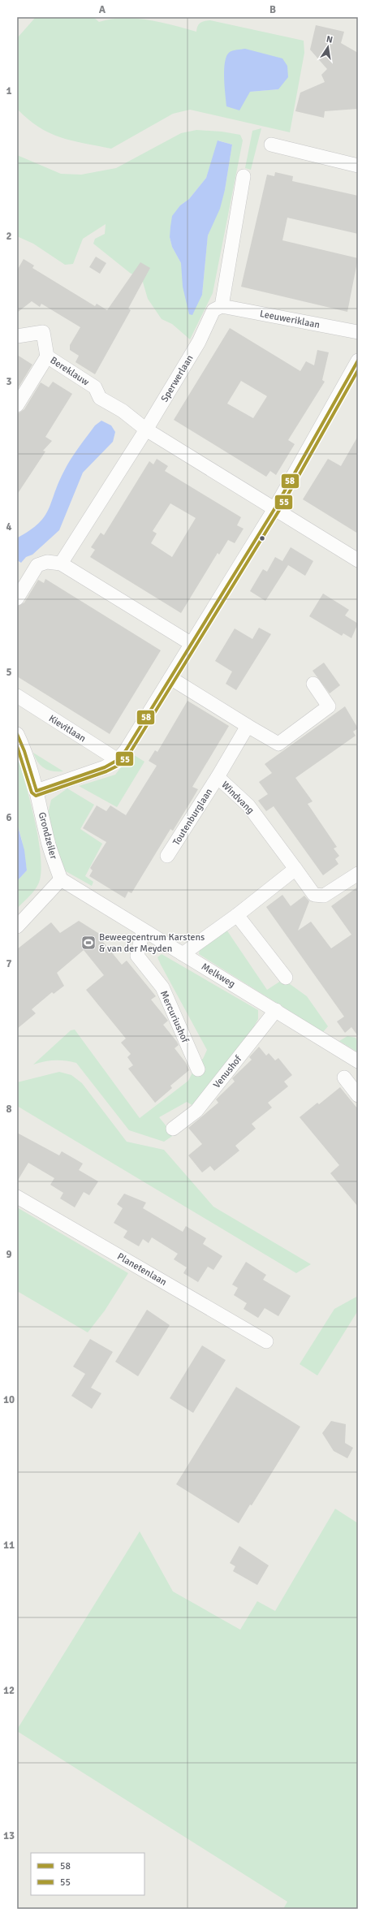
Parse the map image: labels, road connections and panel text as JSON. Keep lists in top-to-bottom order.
{
  "streets": {
    "street": [
      "Leeuweriklaan",
      "Bereklauw",
      "Sperwerlaan",
      "Kievitlaan",
      "Windvang",
      "Toutenburglaan",
      "Grondzeiler",
      "Melkweg",
      "Mercuriushof",
      "Venushof",
      "Planetenlaan"
    ]
  },
  "crossings": [
    ["Leeuweriklaan", "Sperwerlaan"],
    ["Bereklauw", "Sperwerlaan"],
    ["Windvang", "Toutenburglaan"],
    ["Grondzeiler", "Melkweg"],
    ["Melkweg", "Mercuriushof"],
    ["Melkweg", "Venushof"]
  ],
  "places": {
    "sports": ["Beweegcentrum Karstens & van der Meyden"]
  },
  "lines": ["transit line 58", "transit line 55"],
  "legend": ["58", "55"],
  "north": "top",
  "grid": {
    "columns": ["A", "B"],
    "rows": [
      "1",
      "2",
      "3",
      "4",
      "5",
      "6",
      "7",
      "8",
      "9",
      "10",
      "11",
      "12",
      "13"
    ]
  }
}
